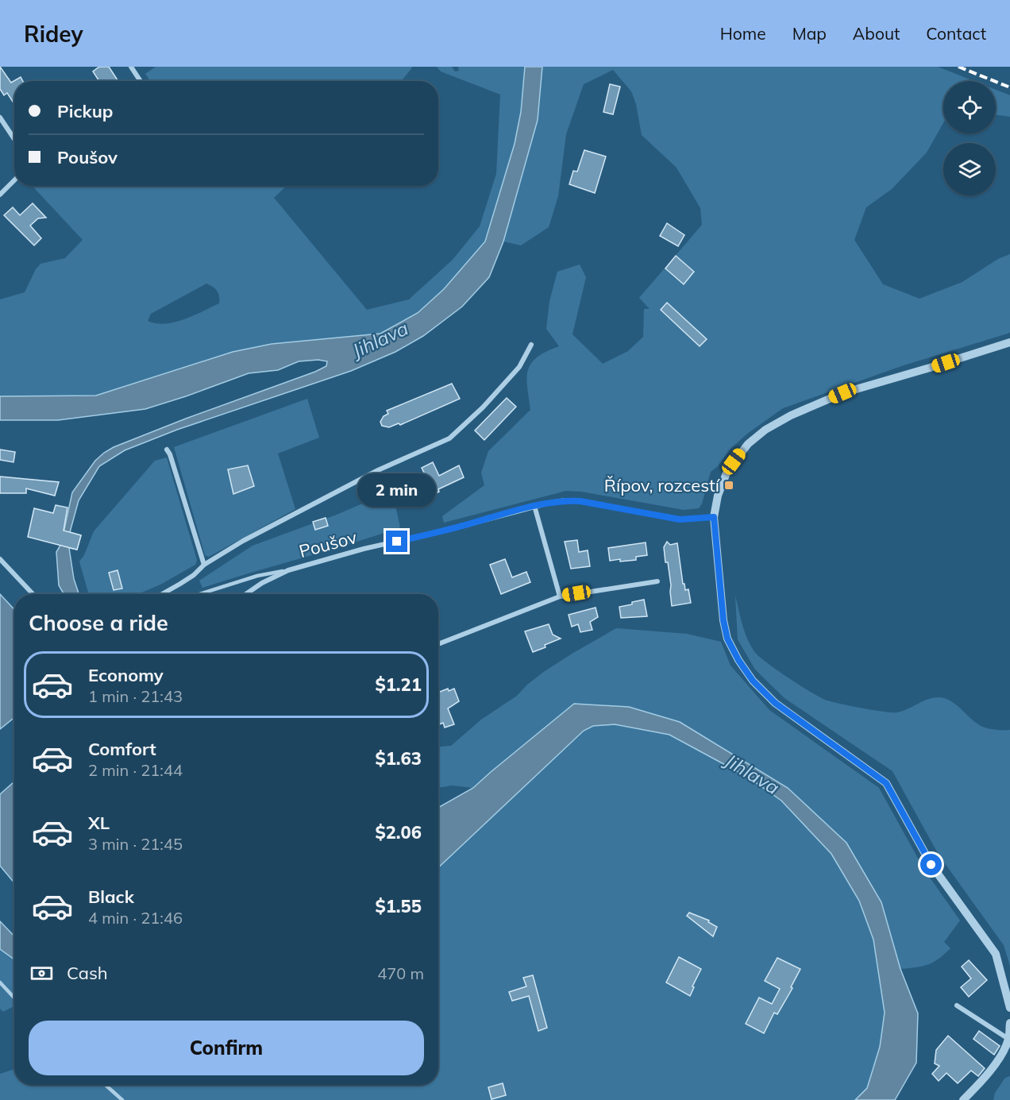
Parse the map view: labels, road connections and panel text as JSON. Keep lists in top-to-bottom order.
{
  "streets": {
    "street": ["Poušov"]
  },
  "water": ["Jihlava"],
  "places": {
    "transit": ["Řípov, rozcestí"]
  },
  "page": {
    "header": "Ridey",
    "nav": [
      "Home",
      "Map",
      "About",
      "Contact"
    ],
    "banner": ["Pickup", "Poušov"],
    "bubble": "2 min",
    "heading": "Choose a ride",
    "list": [
      {
        "name": "Economy",
        "note": "1 min · 21:43",
        "value": "$1.21"
      },
      {
        "name": "Comfort",
        "note": "2 min · 21:44",
        "value": "$1.63"
      },
      {
        "name": "XL",
        "note": "3 min · 21:45",
        "value": "$2.06"
      },
      {
        "name": "Black",
        "note": "4 min · 21:46",
        "value": "$1.55"
      }
    ],
    "pay": ["Cash", "470 m"],
    "buttons": "Confirm"
  }
}
